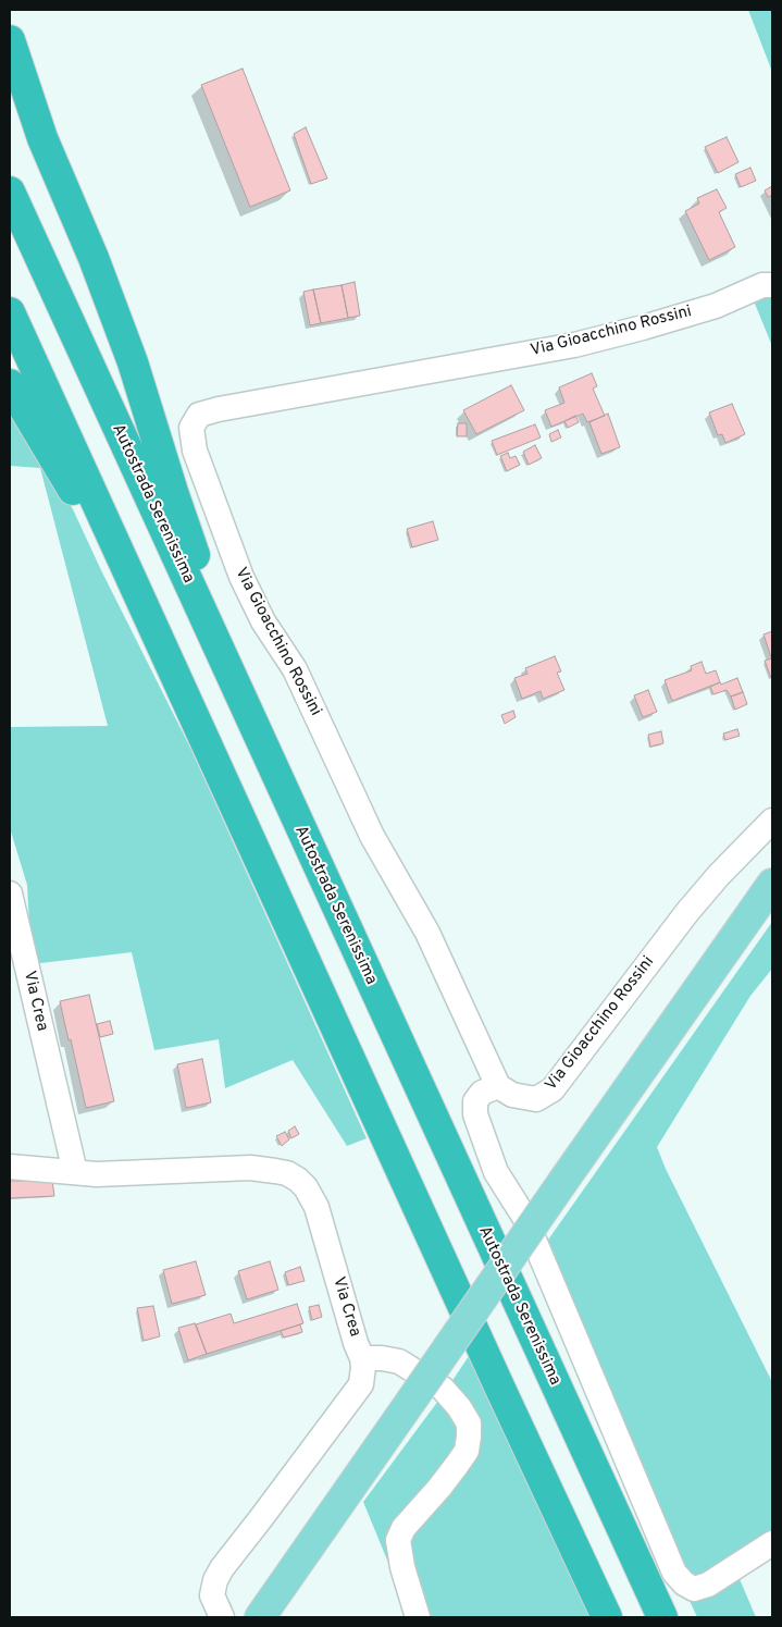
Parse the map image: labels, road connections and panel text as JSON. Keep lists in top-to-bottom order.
{
  "streets": {
    "highway": ["Autostrada Serenissima"],
    "street": ["Via Gioacchino Rossini", "Via Crea"]
  }
}
